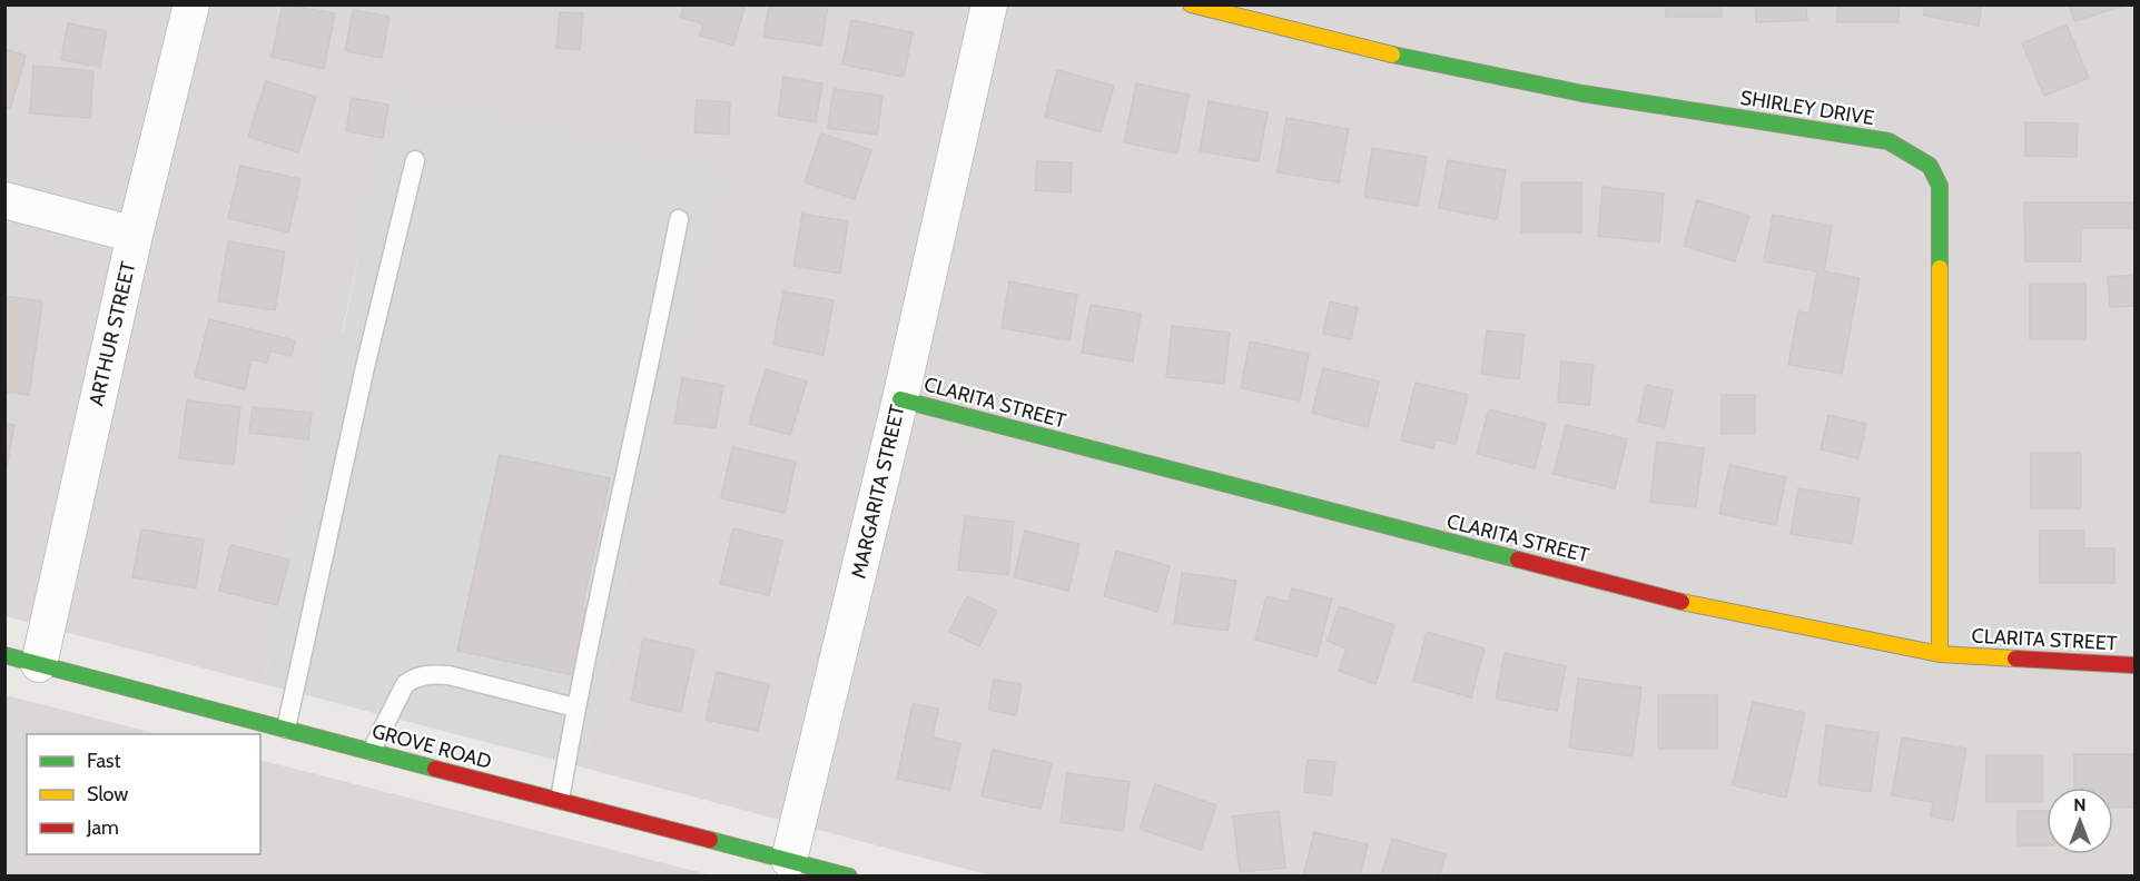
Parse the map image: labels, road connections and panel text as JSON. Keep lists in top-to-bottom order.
{
  "streets": {
    "street": [
      "SHIRLEY DRIVE",
      "ARTHUR STREET",
      "CLARITA STREET",
      "MARGARITA STREET",
      "GROVE ROAD"
    ]
  },
  "crossings": [
    ["SHIRLEY DRIVE", "CLARITA STREET"],
    ["ARTHUR STREET", "GROVE ROAD"],
    ["CLARITA STREET", "MARGARITA STREET"],
    ["MARGARITA STREET", "GROVE ROAD"]
  ],
  "legend": ["Fast", "Slow", "Jam"],
  "north": "top"
}
